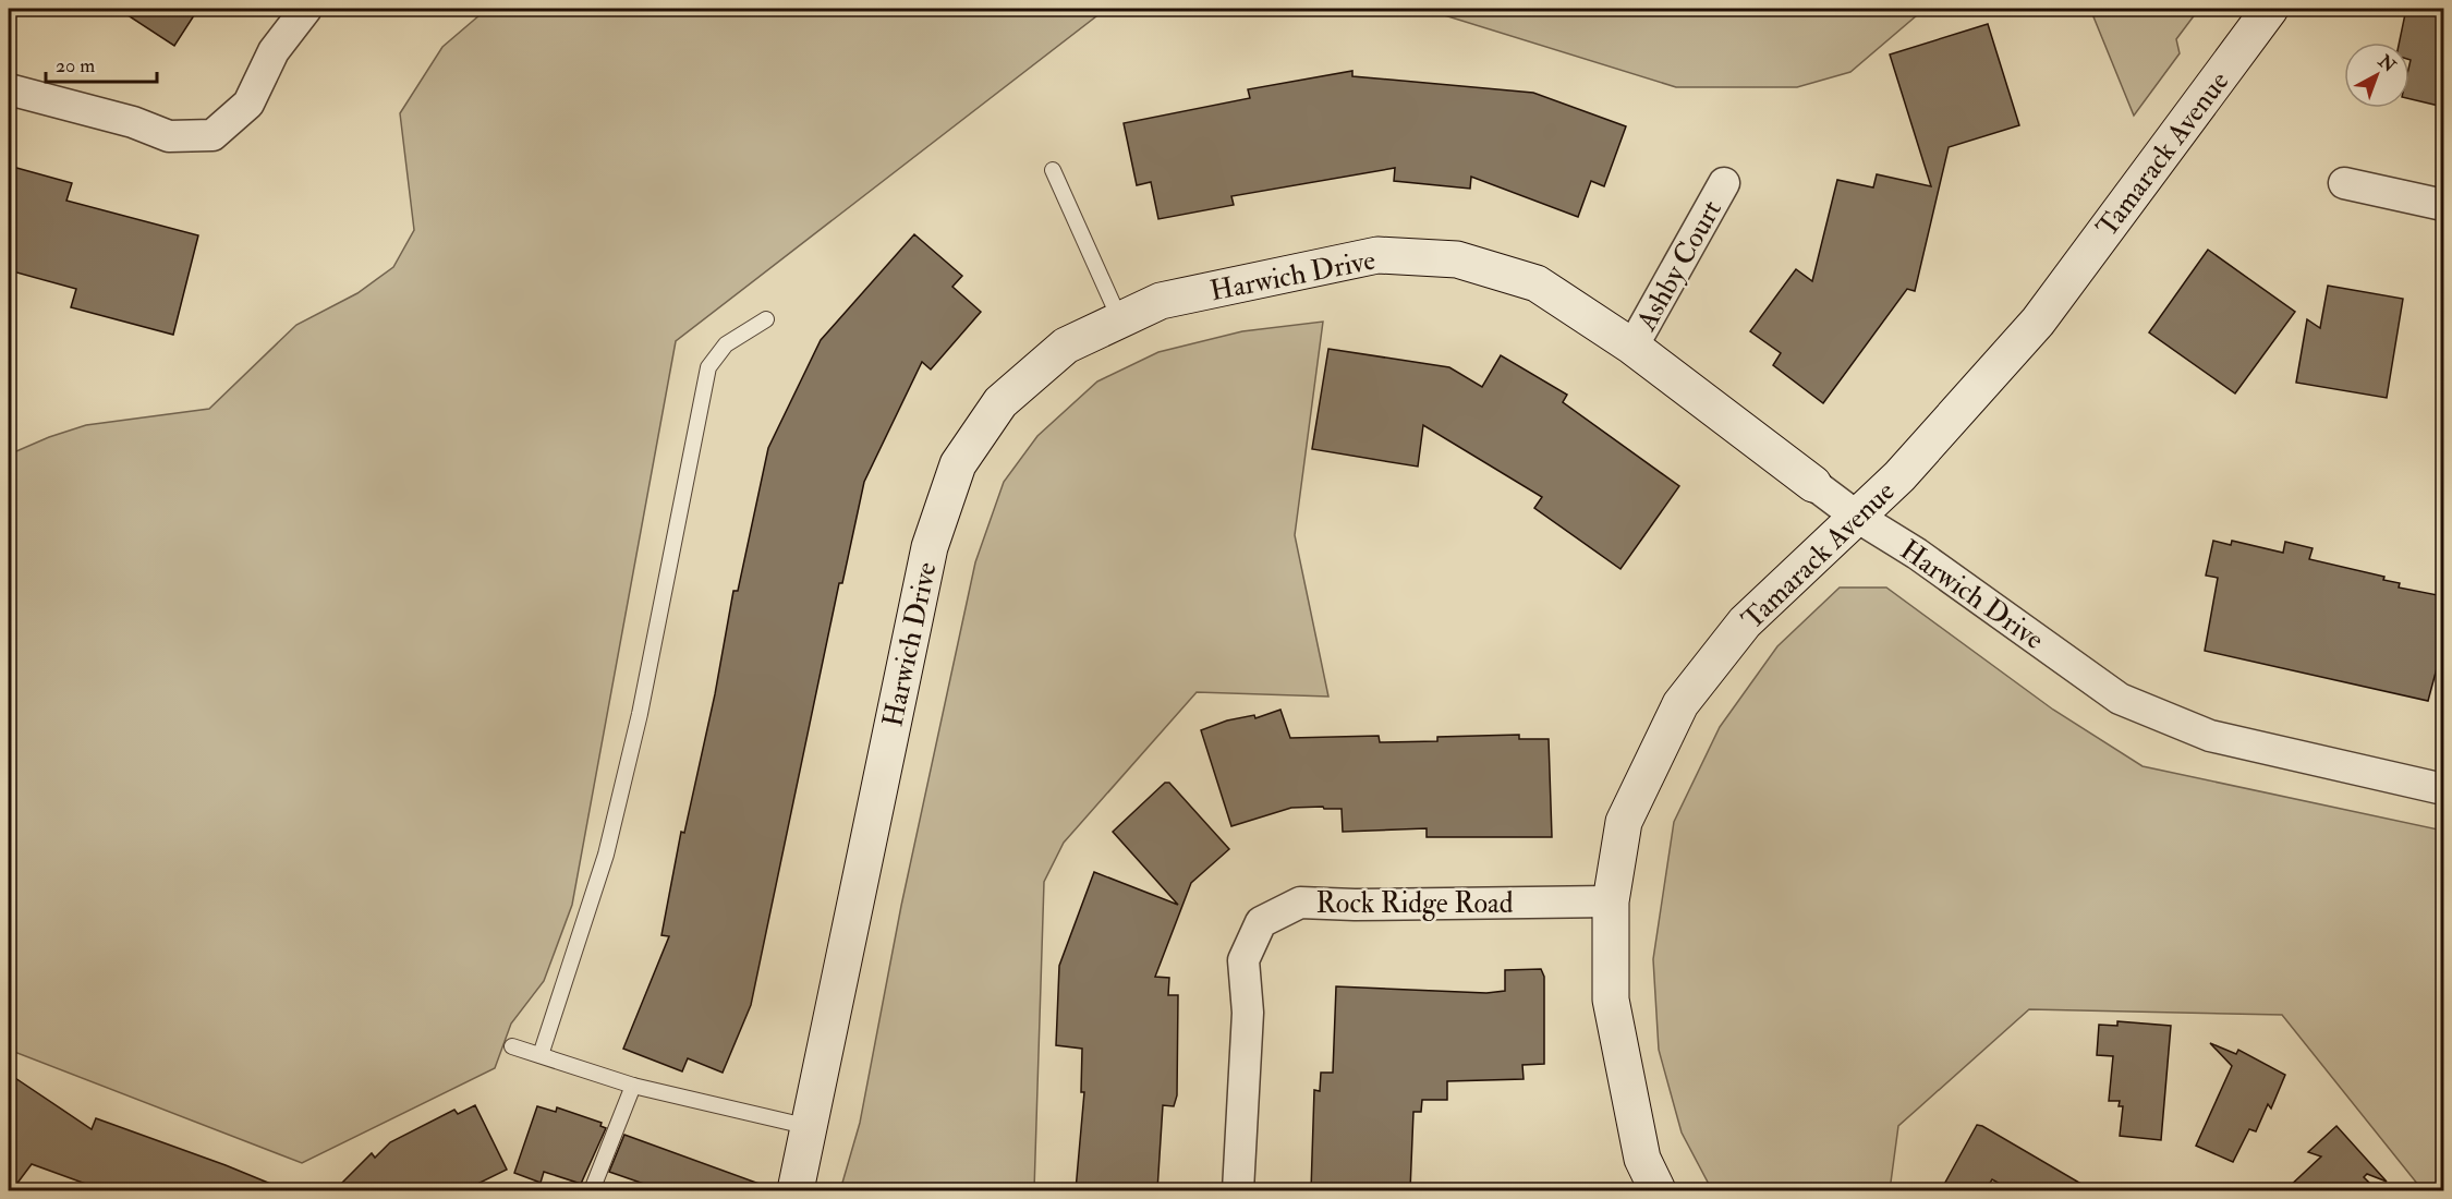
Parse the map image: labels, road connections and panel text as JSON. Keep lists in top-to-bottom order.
{
  "streets": {
    "street": [
      "Tamarack Avenue",
      "Ashby Court",
      "Harwich Drive",
      "Rock Ridge Road"
    ]
  },
  "crossings": [
    ["Tamarack Avenue", "Harwich Drive"],
    ["Tamarack Avenue", "Rock Ridge Road"],
    ["Ashby Court", "Harwich Drive"]
  ],
  "scale_bar": "20 m",
  "north": "top right"
}
